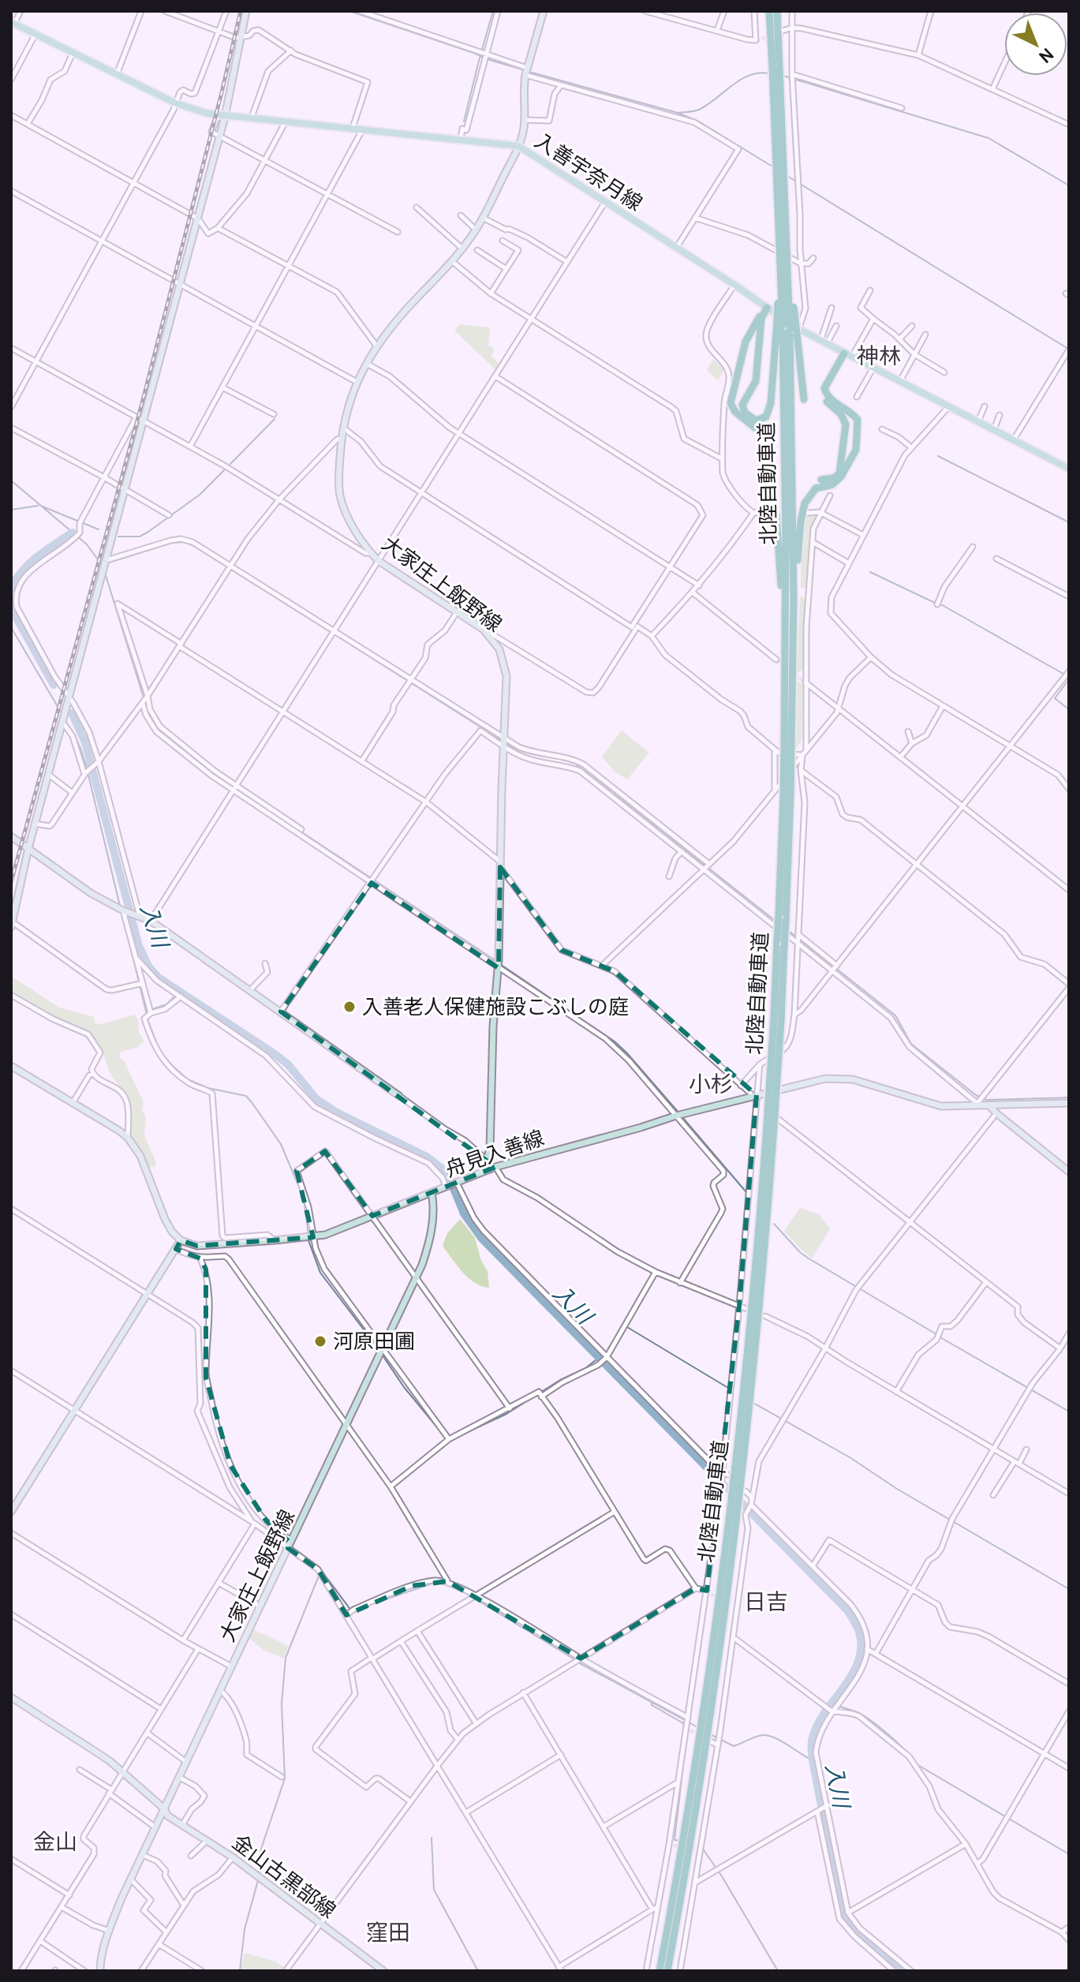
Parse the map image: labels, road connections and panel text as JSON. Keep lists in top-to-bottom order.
{
  "streets": {
    "highway": ["北陸自動車道"],
    "main road": [
      "入善宇奈月線",
      "大家庄上飯野線",
      "舟見入善線",
      "金山古黒部線"
    ]
  },
  "crossings": [
    ["入善宇奈月線", "北陸自動車道"],
    ["入善宇奈月線", "大家庄上飯野線"],
    ["大家庄上飯野線", "舟見入善線"],
    ["大家庄上飯野線", "金山古黒部線"]
  ],
  "districts": [
    "神林",
    "小杉",
    "日吉",
    "金山",
    "窪田"
  ],
  "water": ["入川"],
  "places": ["入善老人保健施設こぶしの庭", "河原田圃"],
  "north": "bottom right"
}
